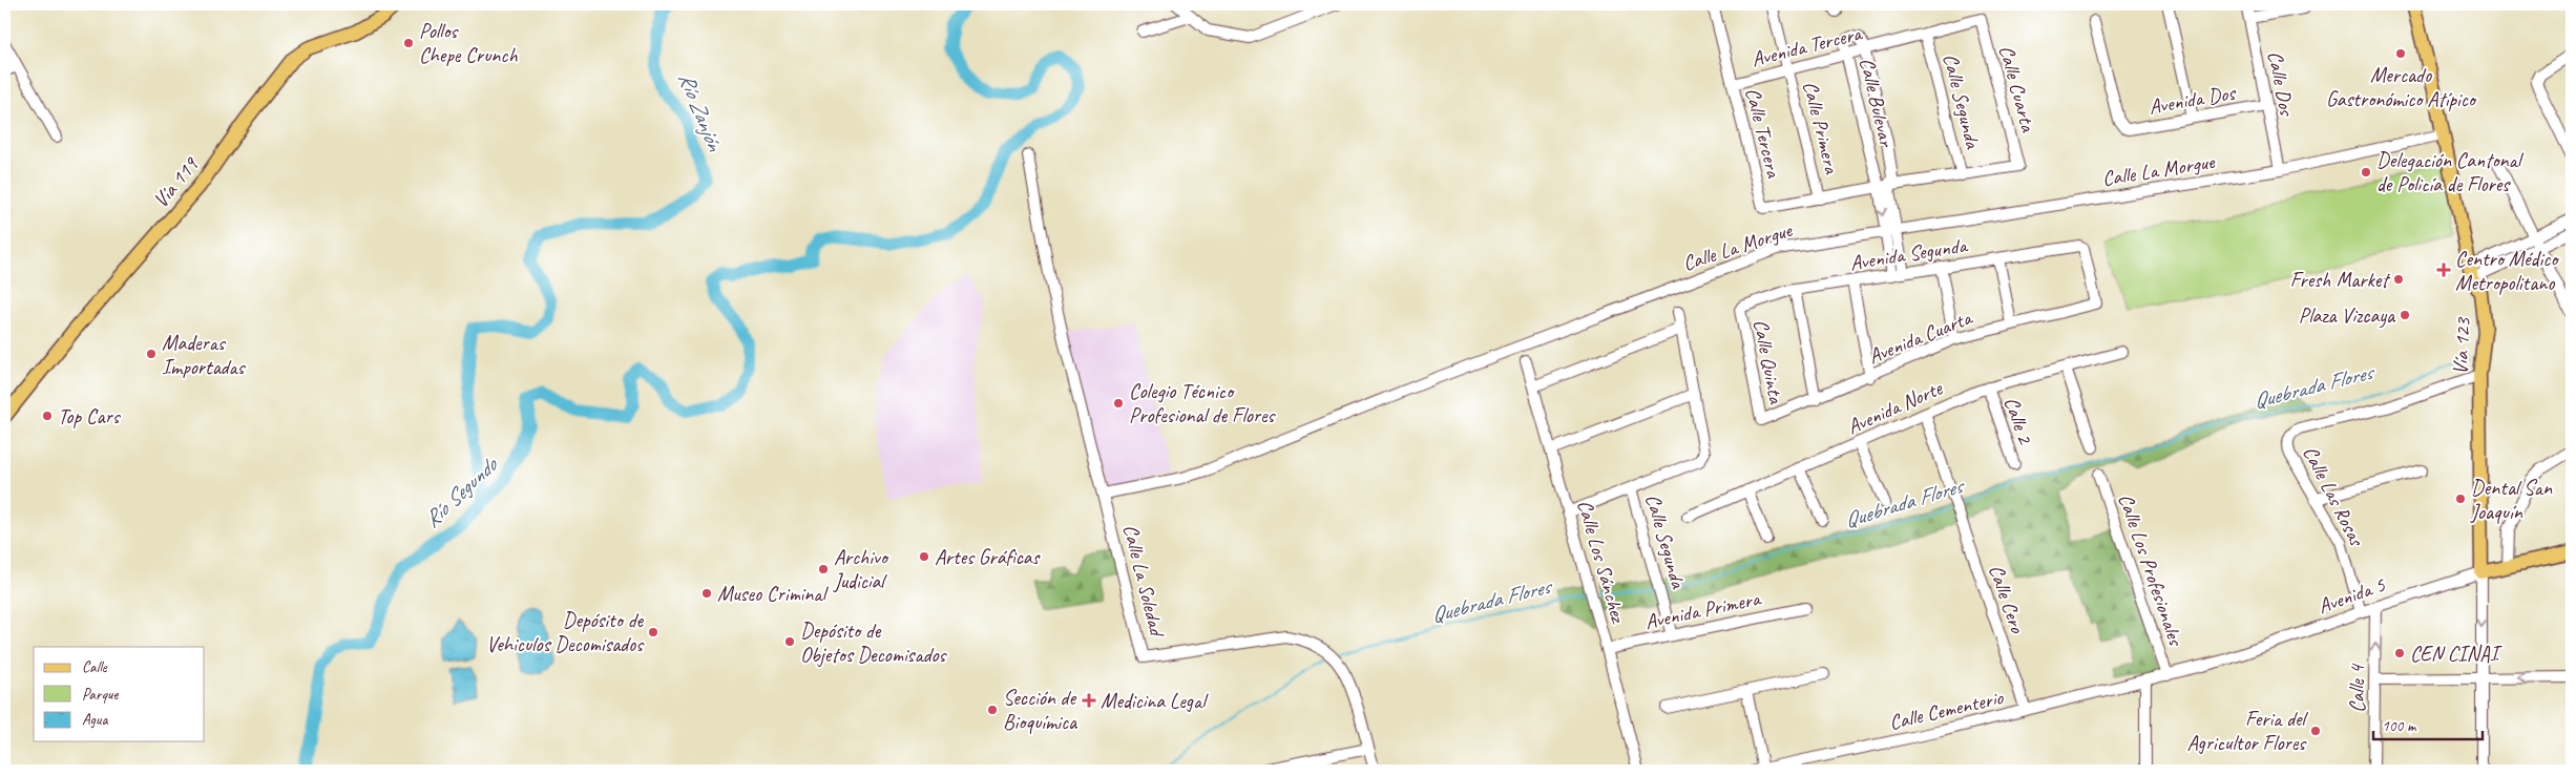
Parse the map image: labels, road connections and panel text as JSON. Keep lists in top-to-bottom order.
{
  "streets": {
    "main road": ["Vía 119", "Vía 123", "Avenida 5"],
    "street": [
      "Avenida Tercera",
      "Calle Dos",
      "Calle Cuarta",
      "Avenida Dos",
      "Calle Segunda",
      "Calle Bulevar",
      "Calle Primera",
      "Calle Tercera",
      "Calle La Morgue",
      "Avenida Segunda",
      "Avenida Cuarta",
      "Calle Quinta",
      "Avenida Norte",
      "Calle 2",
      "Calle Las Rosas",
      "Calle Los Sánchez",
      "Calle Los Profesionales",
      "Calle La Soledad",
      "Calle Cero",
      "Avenida Primera",
      "Calle 4",
      "Calle Cementerio"
    ]
  },
  "crossings": [
    ["Avenida Tercera", "Calle Cuarta"],
    ["Avenida Tercera", "Calle Segunda"],
    ["Avenida Tercera", "Calle Bulevar"],
    ["Avenida Tercera", "Calle Primera"],
    ["Avenida Tercera", "Calle Tercera"],
    ["Calle Dos", "Avenida Dos"],
    ["Calle Dos", "Calle La Morgue"],
    ["Calle Cuarta", "Calle Segunda"],
    ["Calle Segunda", "Avenida Primera"],
    ["Calle Bulevar", "Calle La Morgue"],
    ["Calle Bulevar", "Avenida Segunda"],
    ["Calle Primera", "Calle Tercera"],
    ["Calle La Morgue", "Vía 123"],
    ["Calle La Morgue", "Calle La Soledad"],
    ["Avenida Segunda", "Avenida Cuarta"],
    ["Avenida Segunda", "Calle Quinta"],
    ["Avenida Cuarta", "Calle Quinta"],
    ["Vía 123", "Calle Las Rosas"],
    ["Vía 123", "Avenida 5"],
    ["Avenida Norte", "Calle 2"],
    ["Avenida Norte", "Calle Cero"],
    ["Calle Las Rosas", "Avenida 5"],
    ["Calle Los Sánchez", "Avenida Primera"],
    ["Calle Los Profesionales", "Avenida 5"],
    ["Avenida 5", "Calle 4"],
    ["Avenida 5", "Calle Cementerio"],
    ["Calle Cero", "Calle Cementerio"]
  ],
  "one_way": ["Calle 4"],
  "water": ["Río Zanjón", "Quebrada Flores", "Río Segundo"],
  "places": {
    "other": [
      "Pollos Chepe Crunch",
      "Mercado Gastronómico Atípico",
      "Delegación Cantonal de Policía de Flores",
      "Fresh Market",
      "Plaza Vizcaya",
      "Maderas Importadas",
      "Colegio Técnico Profesional de Flores",
      "Top Cars",
      "Dental San Joaquín",
      "Artes Gráficas",
      "Archivo Judicial",
      "Museo Criminal",
      "Depósito de Vehiculos Decomisados",
      "Depósito de Objetos Decomisados",
      "CEN CINAI",
      "Sección de Bioquímica",
      "Feria del Agricultor Flores"
    ],
    "health": ["Centro Médico Metropolitano", "Medicina Legal"]
  },
  "legend": ["Calle", "Parque", "Agua"],
  "scale_bar": "100 m"
}
